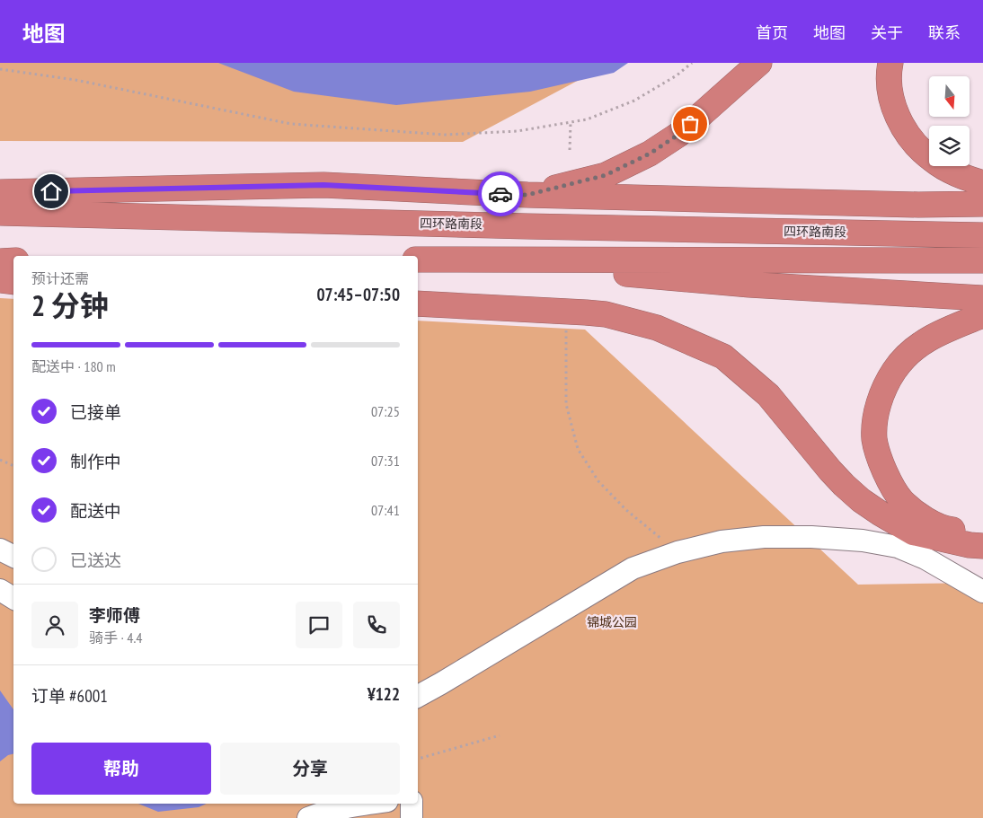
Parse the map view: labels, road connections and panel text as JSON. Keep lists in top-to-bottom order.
{
  "streets": {
    "highway": ["四环路南段"]
  },
  "parks": ["锦城公园"],
  "north": "bottom",
  "page": {
    "header": "地图",
    "nav": [
      "首页",
      "地图",
      "关于",
      "联系"
    ],
    "heading": ["2 分钟", "预计还需", "07:45–07:50"],
    "panel": [
      "李师傅",
      "骑手 · 4.4",
      "订单 #6001",
      "¥122"
    ],
    "bar": "配送中 · 180 m",
    "list": [
      ["已接单", "07:25"],
      ["制作中", "07:31"],
      ["配送中", "07:41"],
      "已送达"
    ],
    "buttons": ["帮助", "分享"]
  }
}
